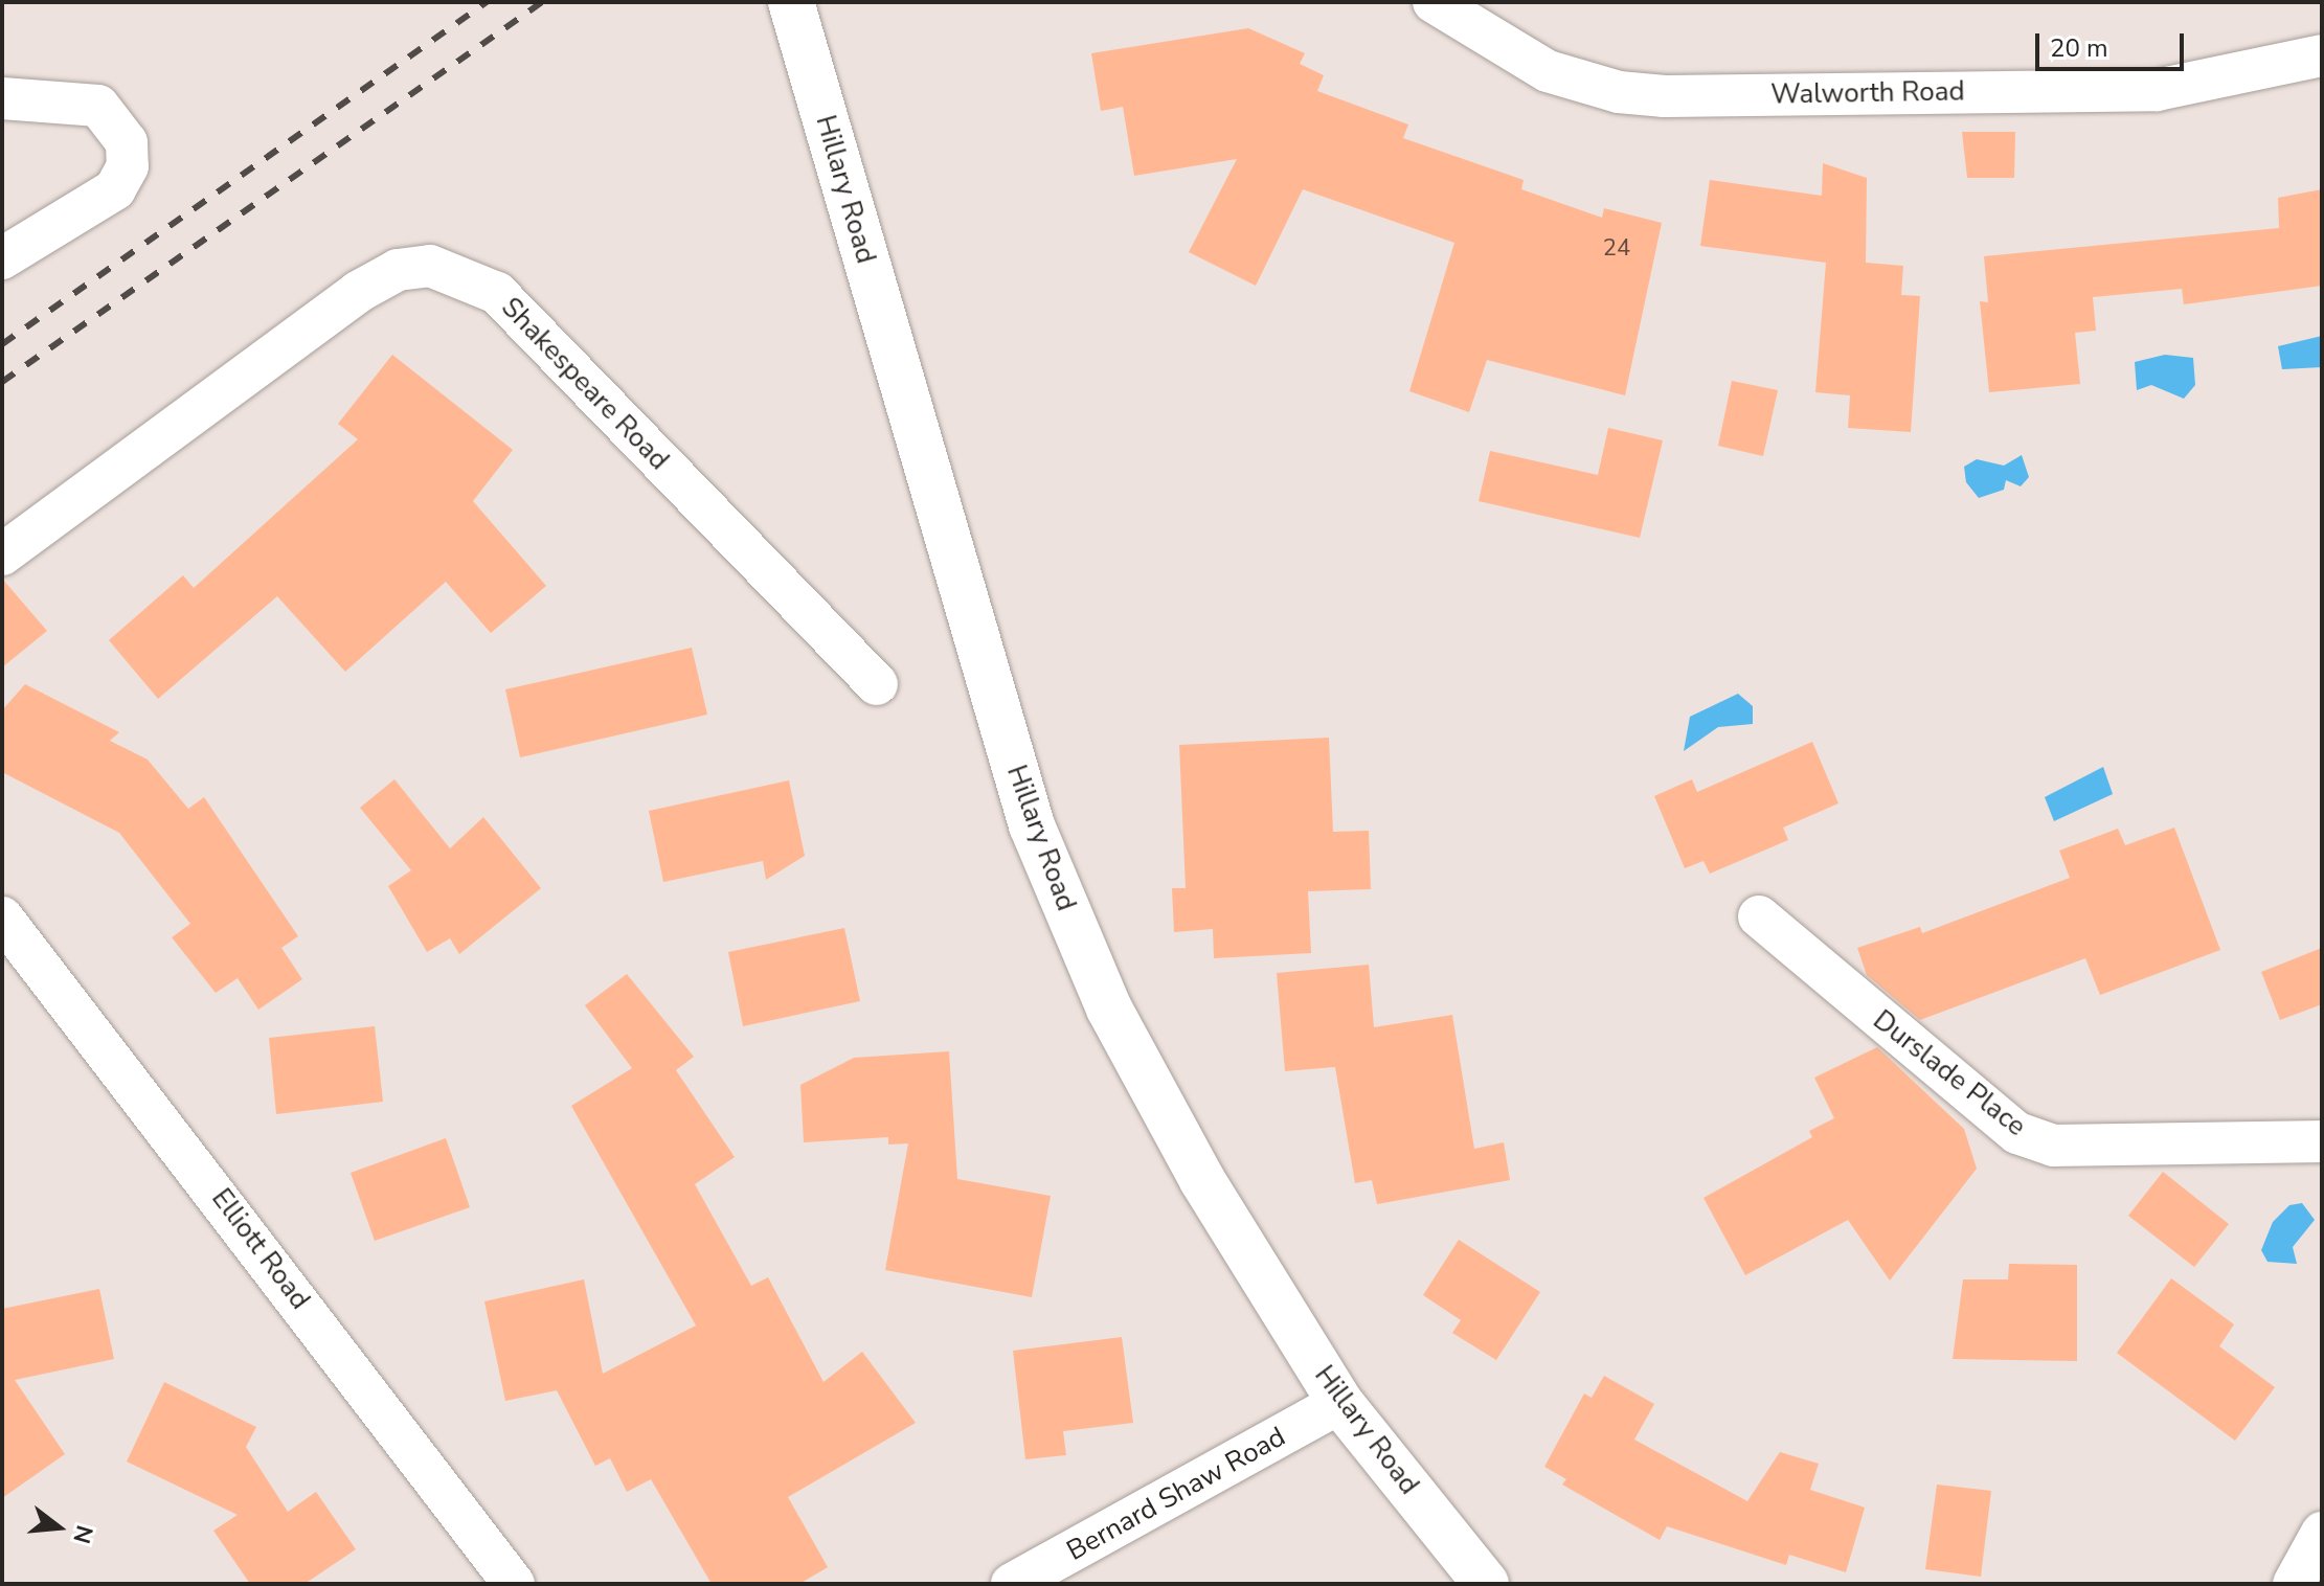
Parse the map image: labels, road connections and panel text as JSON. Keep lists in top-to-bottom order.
{
  "streets": {
    "street": [
      "Walworth Road",
      "Hillary Road",
      "Shakespeare Road",
      "Durslade Place",
      "Elliott Road",
      "Bernard Shaw Road"
    ]
  },
  "crossings": [
    ["Hillary Road", "Bernard Shaw Road"]
  ],
  "house_numbers": ["24"],
  "scale_bar": "20 m",
  "north": "right"
}
